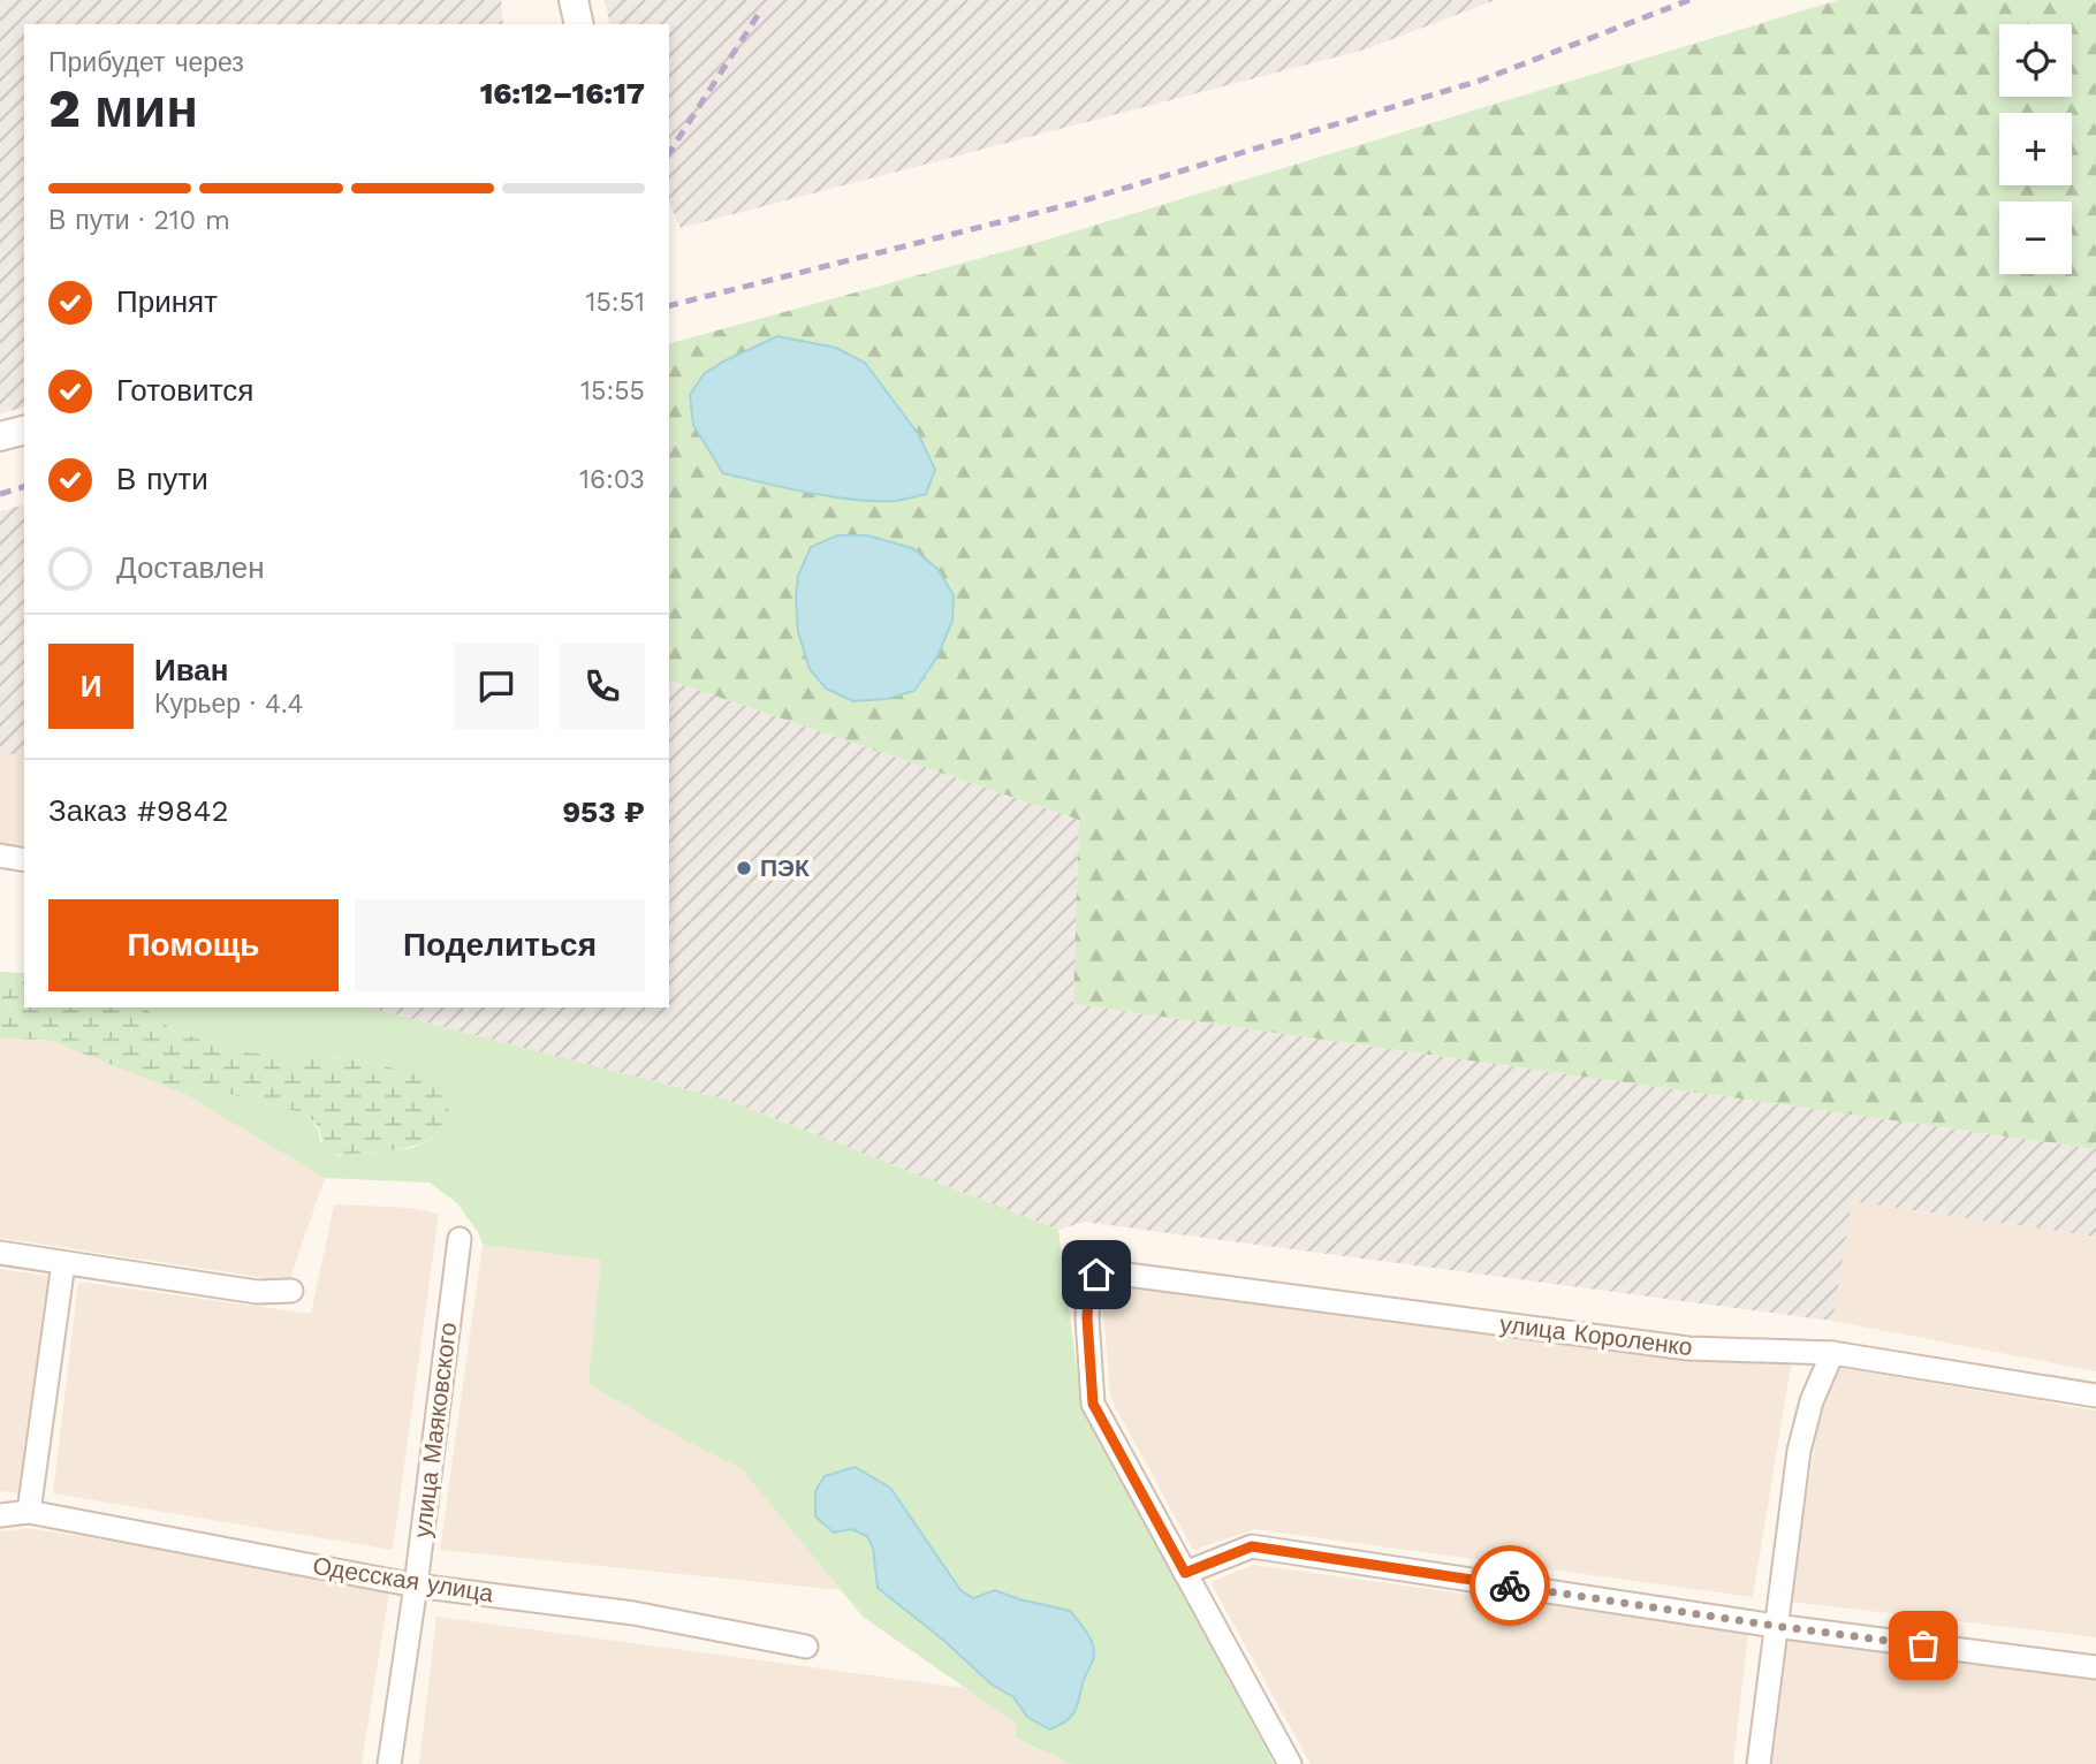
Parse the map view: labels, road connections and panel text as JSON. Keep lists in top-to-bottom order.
{
  "streets": {
    "street": ["улица Короленко", "улица Маяковского", "Одесская улица"]
  },
  "crossings": [
    ["улица Маяковского", "Одесская улица"]
  ],
  "places": ["ПЭК"],
  "page": {
    "map_buttons": ["+", "−"],
    "heading": ["2 мин", "Прибудет через", "16:12–16:17"],
    "panel": [
      "Иван",
      "Курьер · 4.4",
      "Заказ #9842",
      "953 ₽"
    ],
    "bar": "В пути · 210 m",
    "list": [
      ["Принят", "15:51"],
      ["Готовится", "15:55"],
      ["В пути", "16:03"],
      "Доставлен"
    ],
    "round": "И",
    "buttons": ["Помощь", "Поделиться"]
  }
}
